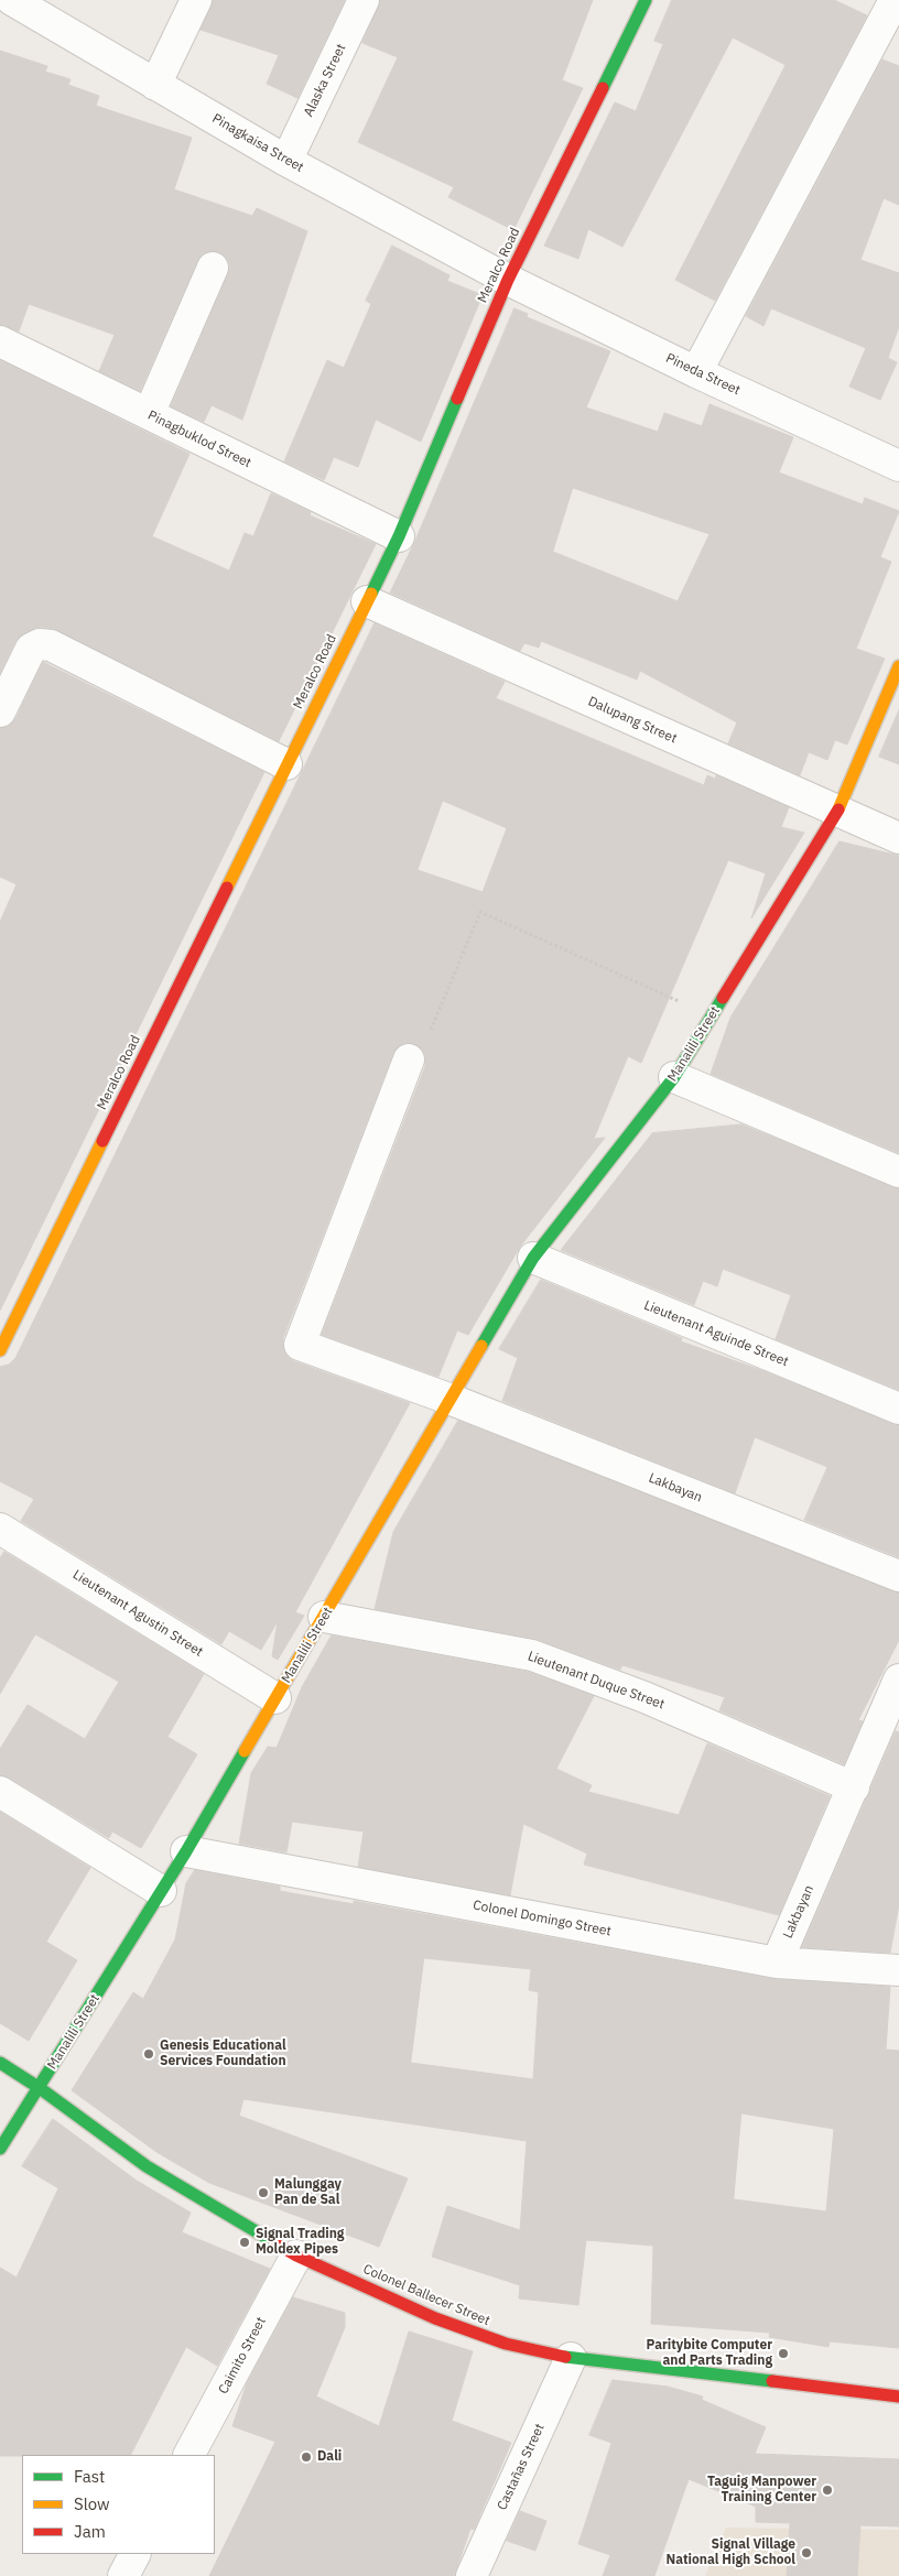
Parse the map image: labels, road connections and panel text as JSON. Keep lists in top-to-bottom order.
{
  "streets": {
    "street": [
      "Alaska Street",
      "Pinagkaisa Street",
      "Meralco Road",
      "Pineda Street",
      "Pinagbuklod Street",
      "Dalupang Street",
      "Manalili Street",
      "Lieutenant Aguinde Street",
      "Lakbayan",
      "Lieutenant Agustin Street",
      "Lieutenant Duque Street",
      "Colonel Domingo Street",
      "Colonel Ballecer Street",
      "Caimito Street",
      "Castañas Street"
    ]
  },
  "crossings": [
    ["Alaska Street", "Pinagkaisa Street"],
    ["Pinagkaisa Street", "Meralco Road"],
    ["Pinagkaisa Street", "Pineda Street"],
    ["Meralco Road", "Pineda Street"],
    ["Meralco Road", "Pinagbuklod Street"],
    ["Meralco Road", "Dalupang Street"],
    ["Dalupang Street", "Manalili Street"],
    ["Manalili Street", "Lieutenant Aguinde Street"],
    ["Manalili Street", "Lakbayan"],
    ["Manalili Street", "Lieutenant Agustin Street"],
    ["Manalili Street", "Lieutenant Duque Street"],
    ["Manalili Street", "Colonel Domingo Street"],
    ["Manalili Street", "Colonel Ballecer Street"],
    ["Lakbayan", "Lieutenant Duque Street"],
    ["Lakbayan", "Colonel Domingo Street"],
    ["Colonel Ballecer Street", "Caimito Street"],
    ["Colonel Ballecer Street", "Castañas Street"]
  ],
  "places": [
    "Genesis Educational Services Foundation",
    "Malunggay Pan de Sal",
    "Signal Trading Moldex Pipes",
    "Paritybite Computer and Parts Trading",
    "Dali",
    "Taguig Manpower Training Center",
    "Signal Village National High School"
  ],
  "legend": ["Fast", "Slow", "Jam"]
}
